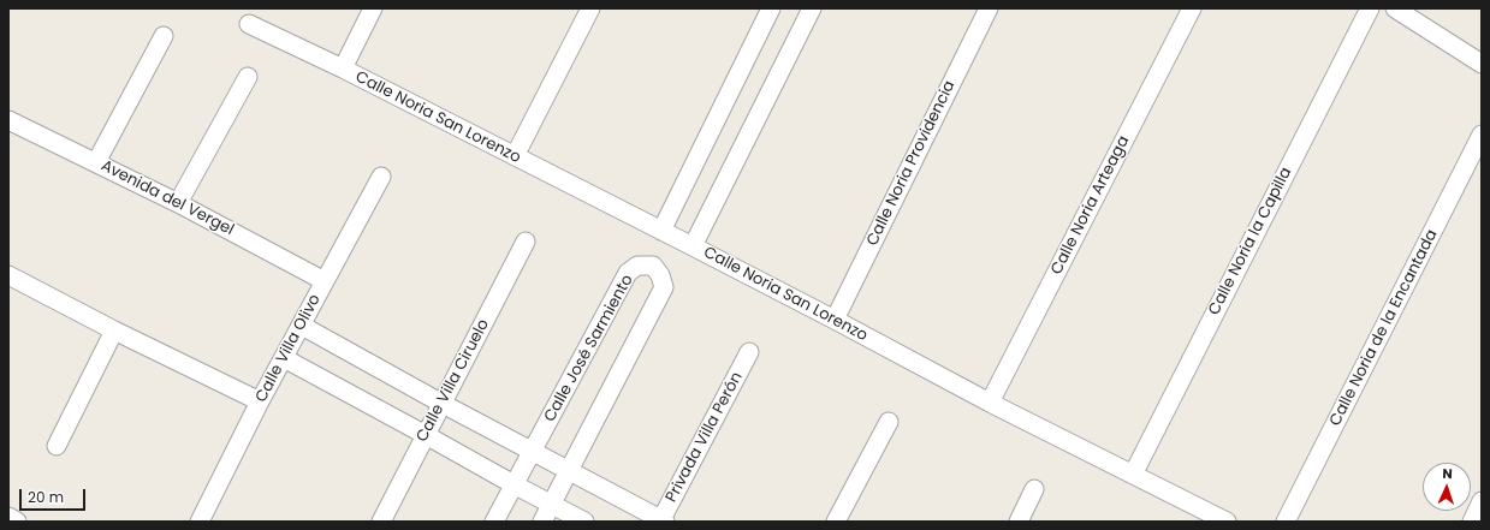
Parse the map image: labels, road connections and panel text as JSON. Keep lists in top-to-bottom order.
{
  "streets": {
    "street": [
      "Calle Noria San Lorenzo",
      "Calle Noria Providencia",
      "Avenida del Vergel",
      "Calle Noria Arteaga",
      "Calle Noria la Capilla",
      "Calle Noria de la Encantada",
      "Calle Villa Olivo",
      "Calle José Sarmiento",
      "Calle Villa Ciruelo",
      "Privada Villa Perón"
    ]
  },
  "crossings": [
    ["Calle Noria San Lorenzo", "Calle Noria Providencia"],
    ["Calle Noria San Lorenzo", "Calle Noria Arteaga"],
    ["Calle Noria San Lorenzo", "Calle Noria la Capilla"],
    ["Avenida del Vergel", "Calle Villa Olivo"]
  ],
  "scale_bar": "20 m",
  "north": "top"
}
